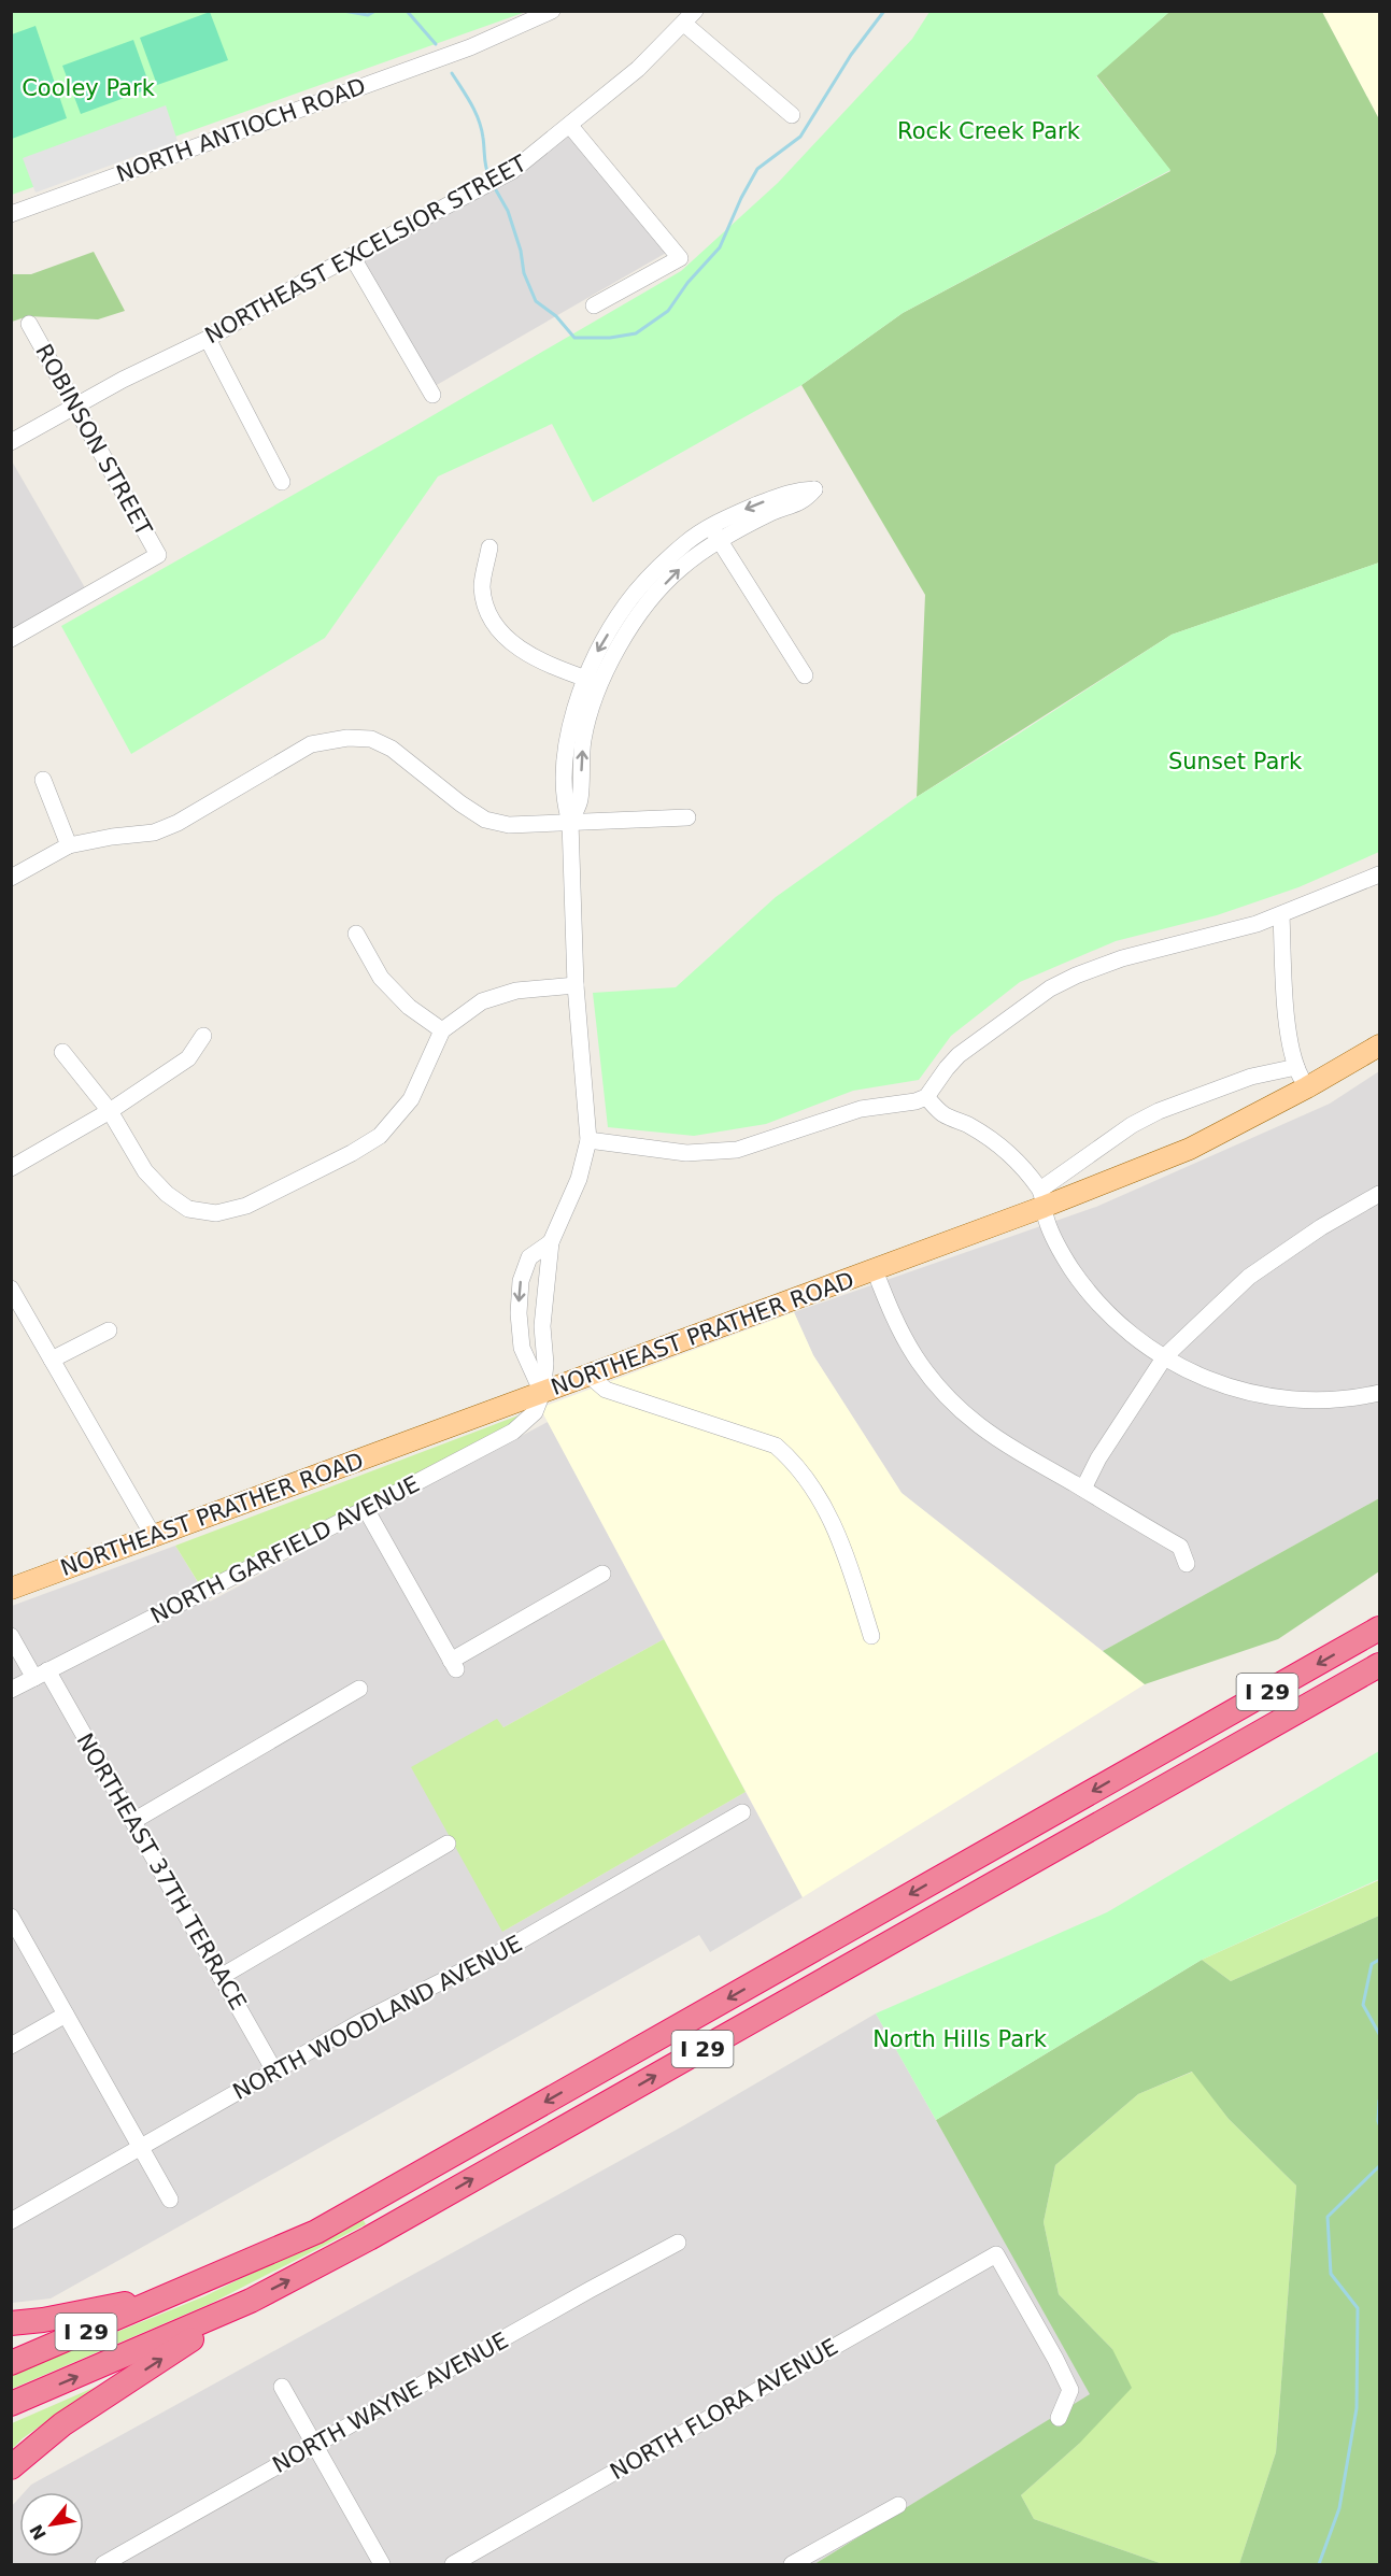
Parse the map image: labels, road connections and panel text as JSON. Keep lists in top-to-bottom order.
{
  "streets": {
    "highway": ["I 29"],
    "main road": ["NORTHEAST PRATHER ROAD"],
    "street": [
      "NORTH ANTIOCH ROAD",
      "NORTHEAST EXCELSIOR STREET",
      "ROBINSON STREET",
      "NORTH GARFIELD AVENUE",
      "NORTHEAST 37TH TERRACE",
      "NORTH WOODLAND AVENUE",
      "NORTH WAYNE AVENUE",
      "NORTH FLORA AVENUE"
    ]
  },
  "crossings": [
    ["NORTHEAST EXCELSIOR STREET", "ROBINSON STREET"],
    ["NORTHEAST PRATHER ROAD", "NORTH GARFIELD AVENUE"],
    ["NORTH GARFIELD AVENUE", "NORTHEAST 37TH TERRACE"],
    ["NORTHEAST 37TH TERRACE", "NORTH WOODLAND AVENUE"]
  ],
  "parks": [
    "Cooley Park",
    "Rock Creek Park",
    "Sunset Park",
    "North Hills Park"
  ],
  "north": "bottom left"
}
